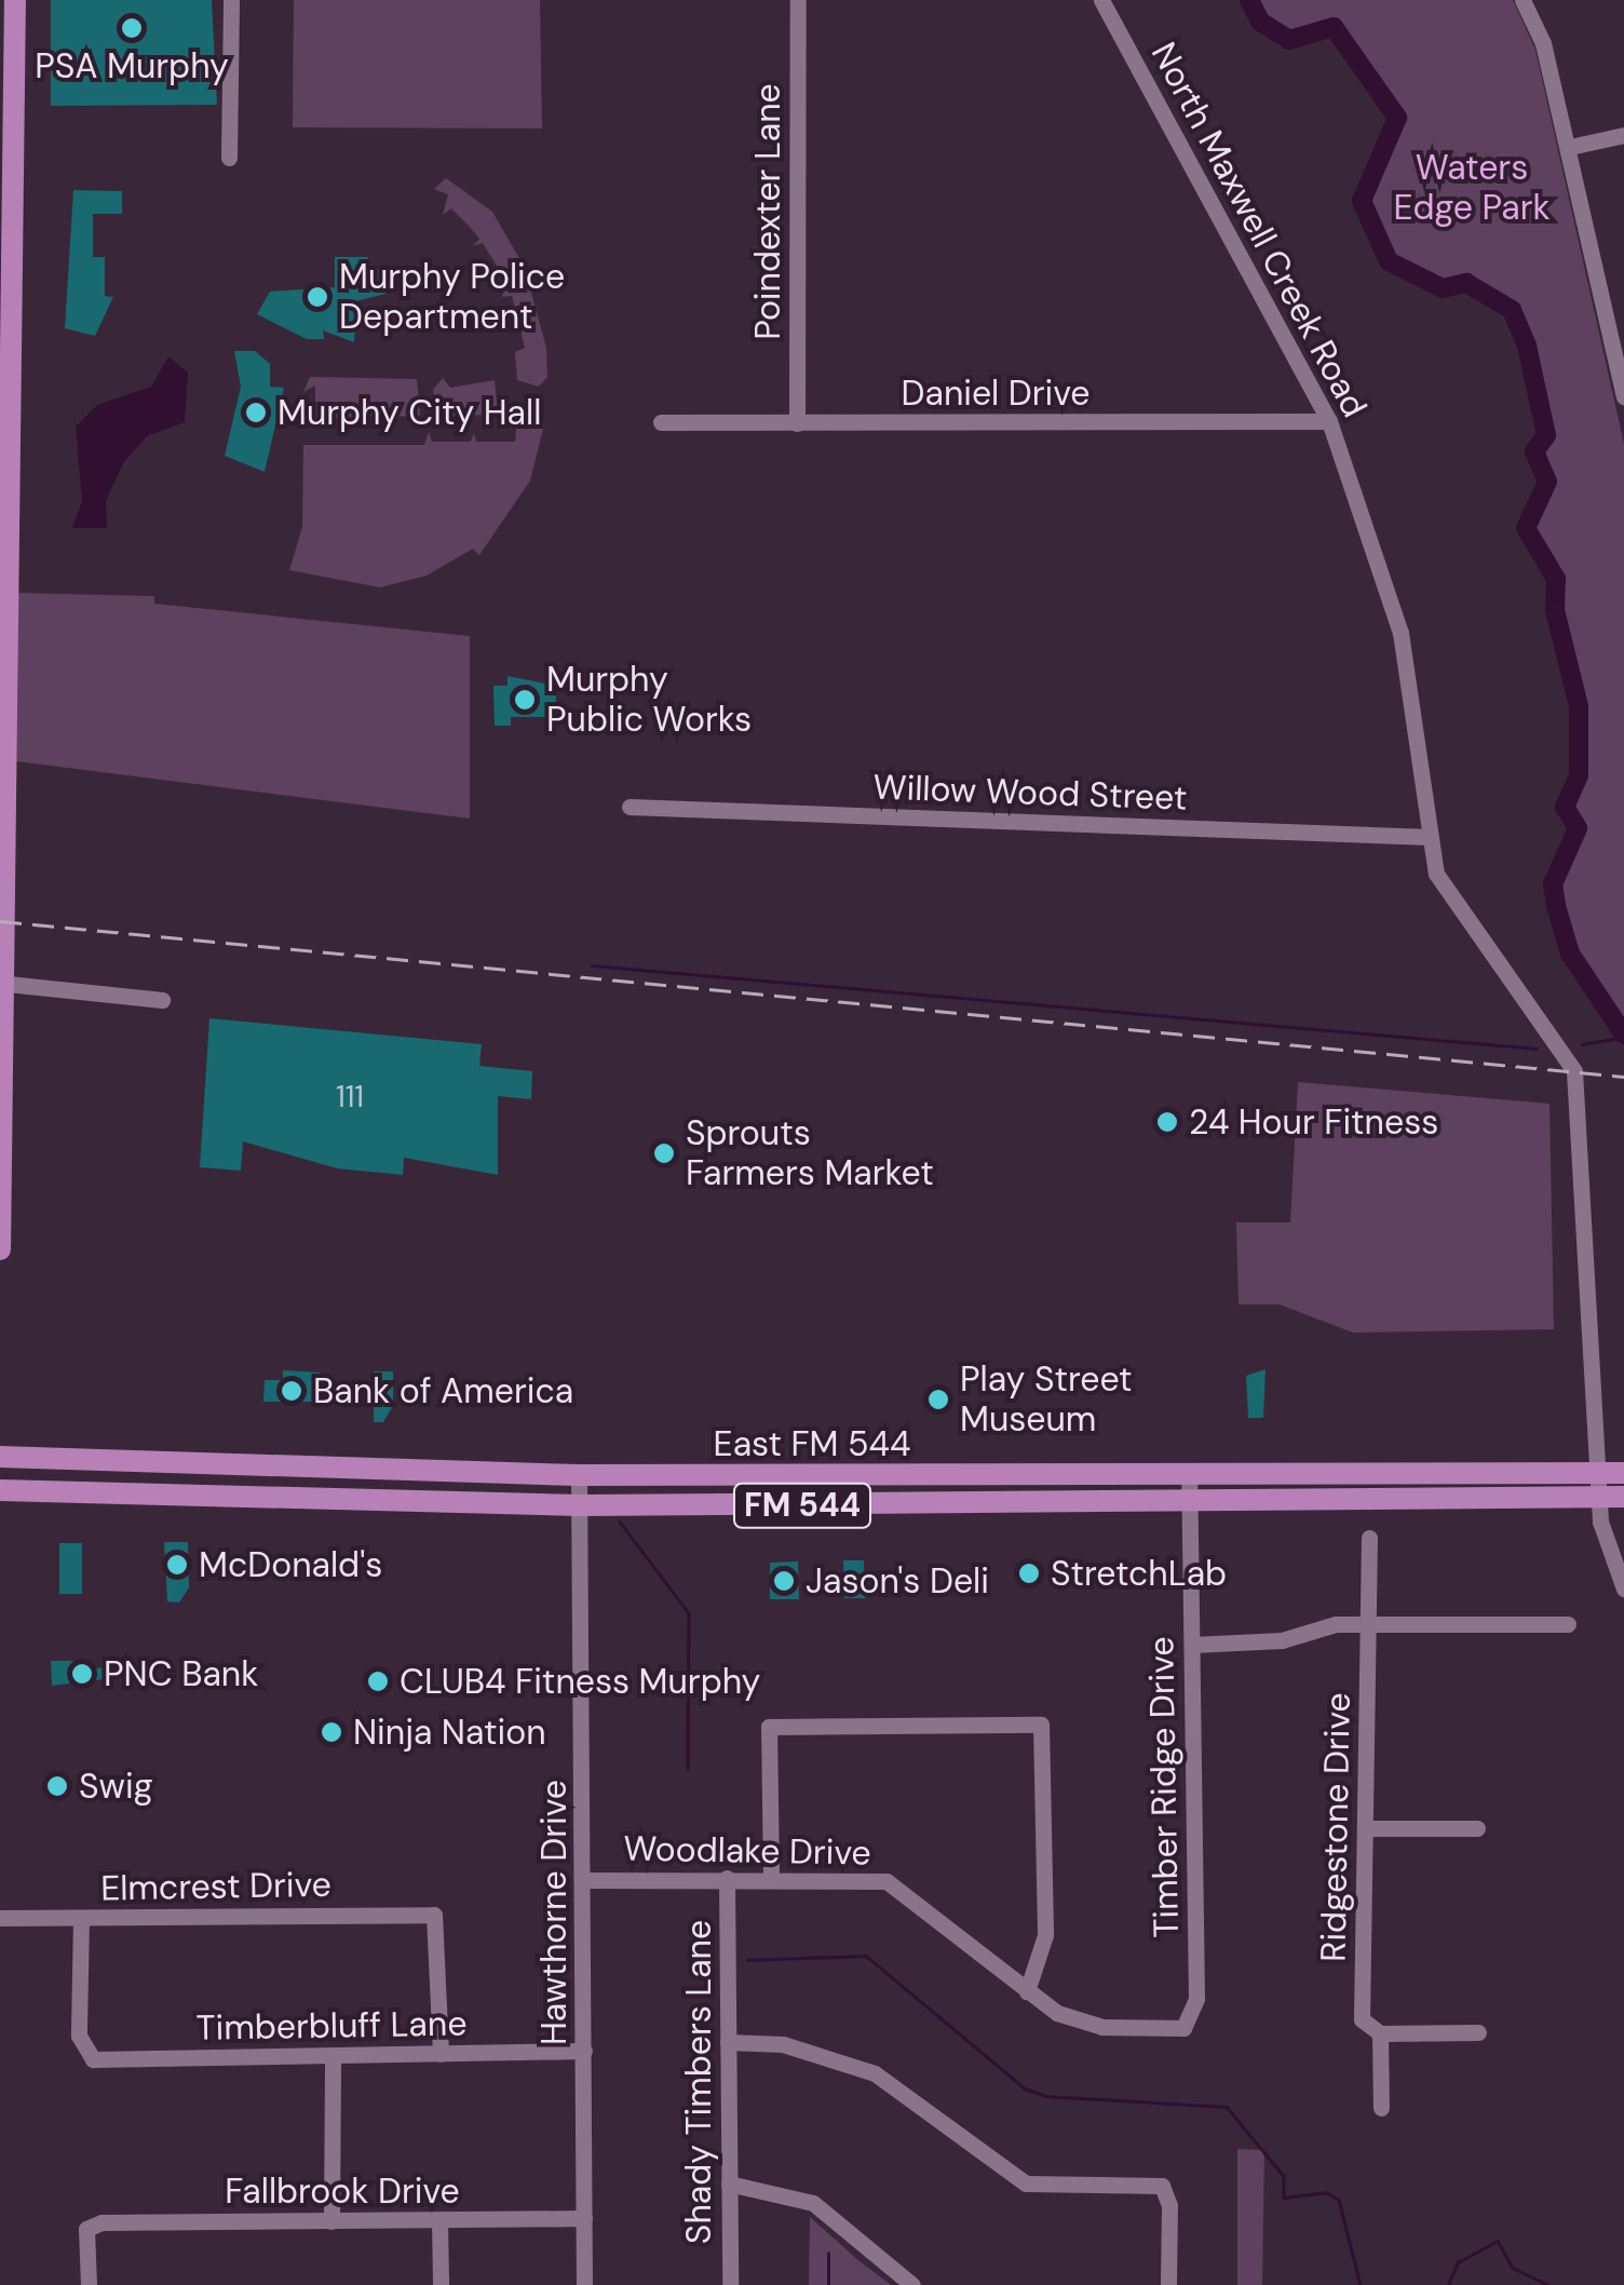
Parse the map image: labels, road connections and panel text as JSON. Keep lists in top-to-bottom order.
{
  "streets": {
    "main road": ["East FM 544", "FM 544"],
    "street": [
      "Poindexter Lane",
      "North Maxwell Creek Road",
      "Daniel Drive",
      "Willow Wood Street",
      "Timber Ridge Drive",
      "Ridgestone Drive",
      "Woodlake Drive",
      "Elmcrest Drive",
      "Hawthorne Drive",
      "Timberbluff Lane",
      "Shady Timbers Lane",
      "Fallbrook Drive"
    ]
  },
  "crossings": [
    ["Poindexter Lane", "Daniel Drive"],
    ["North Maxwell Creek Road", "Daniel Drive"],
    ["North Maxwell Creek Road", "Willow Wood Street"],
    ["North Maxwell Creek Road", "East FM 544"],
    ["East FM 544", "Timber Ridge Drive"],
    ["East FM 544", "Hawthorne Drive"],
    ["Timber Ridge Drive", "Woodlake Drive"],
    ["Woodlake Drive", "Hawthorne Drive"],
    ["Woodlake Drive", "Shady Timbers Lane"],
    ["Elmcrest Drive", "Timberbluff Lane"],
    ["Hawthorne Drive", "Timberbluff Lane"],
    ["Hawthorne Drive", "Fallbrook Drive"]
  ],
  "parks": ["Waters Edge Park"],
  "places": [
    "PSA Murphy",
    "Murphy Police Department",
    "Murphy City Hall",
    "Murphy Public Works",
    "24 Hour Fitness",
    "Sprouts Farmers Market",
    "Bank of America",
    "Play Street Museum",
    "McDonald's",
    "StretchLab",
    "Jason's Deli",
    "PNC Bank",
    "CLUB4 Fitness Murphy",
    "Ninja Nation",
    "Swig"
  ],
  "house_numbers": ["111"]
}
